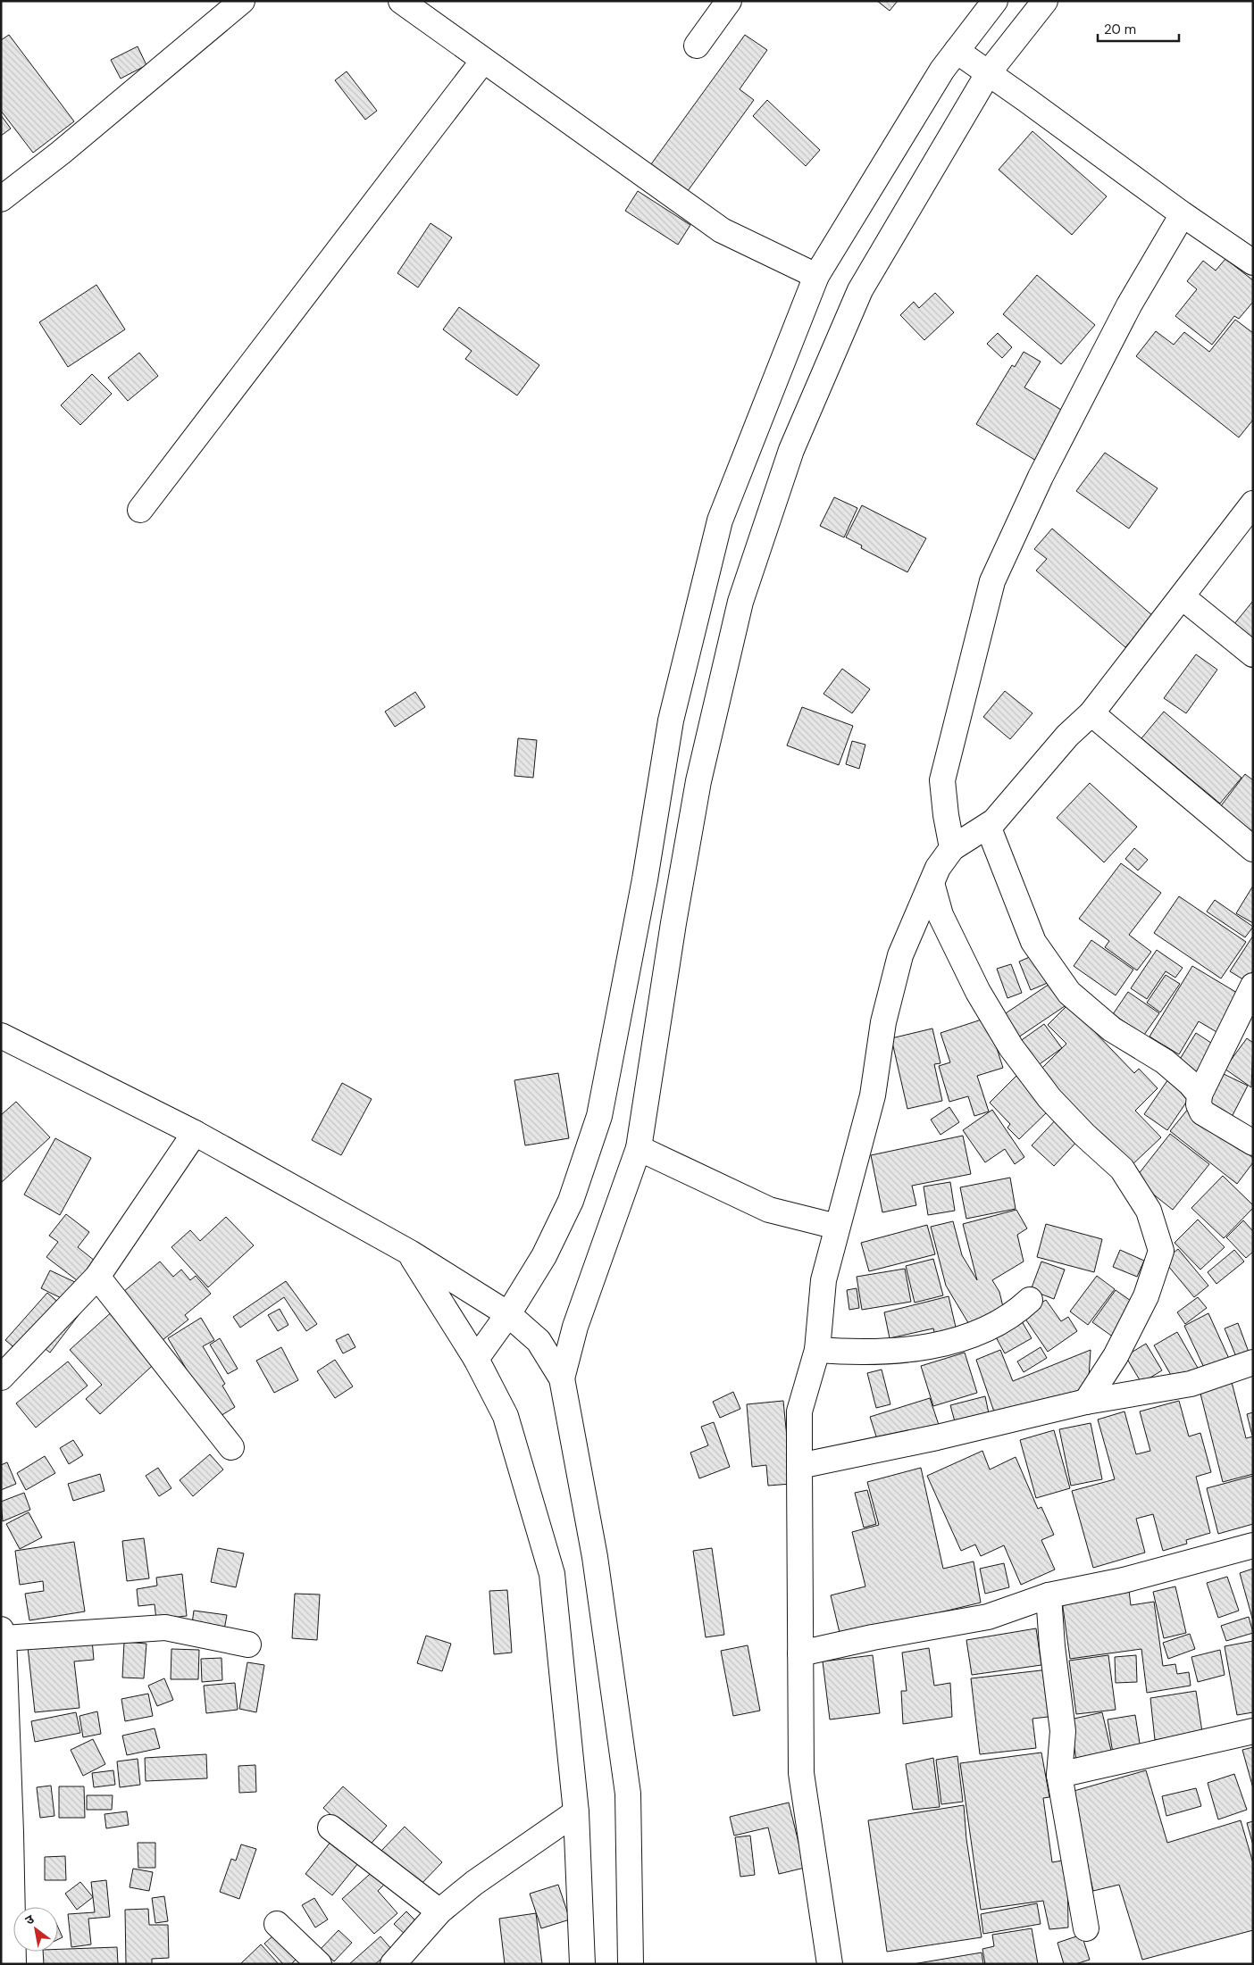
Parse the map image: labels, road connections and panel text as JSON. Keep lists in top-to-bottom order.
{
  "scale_bar": "20 m",
  "north": "top left"
}
